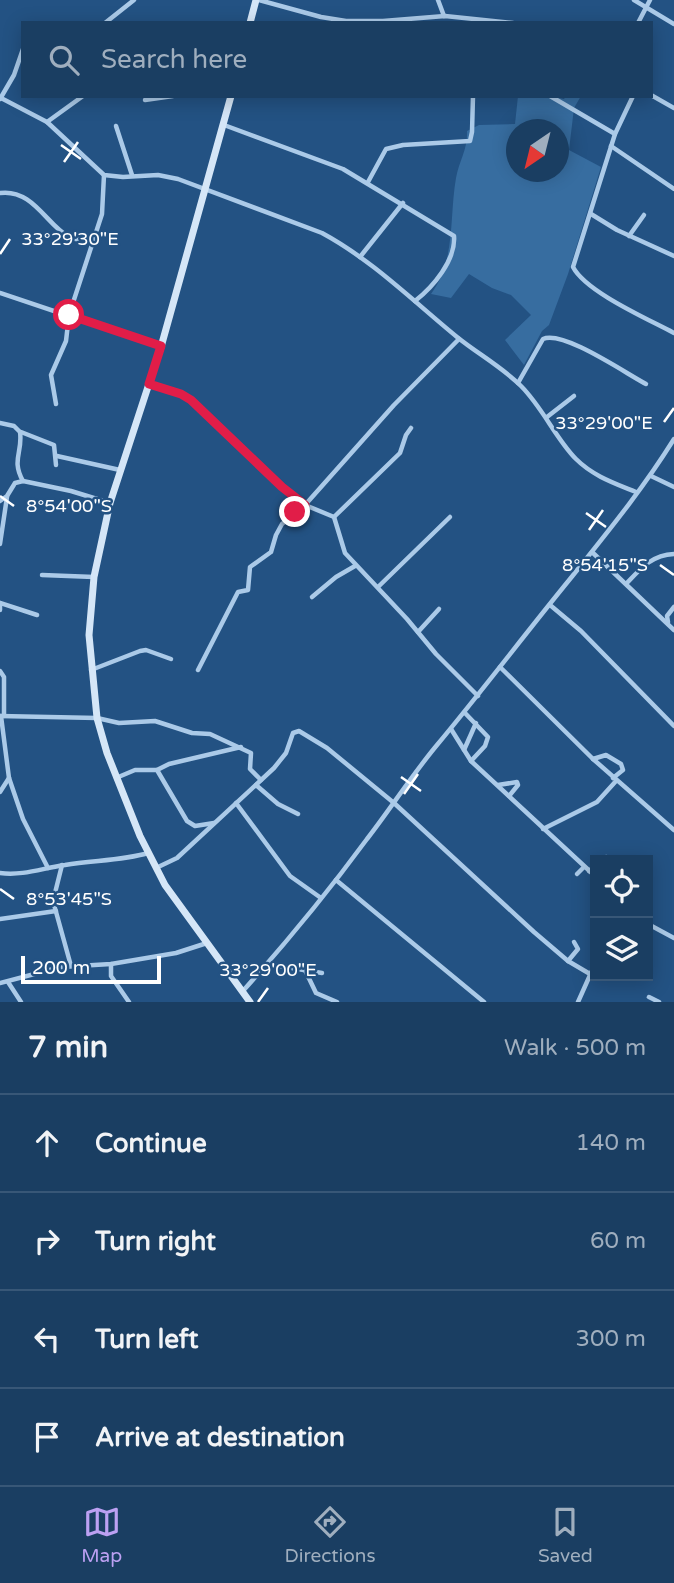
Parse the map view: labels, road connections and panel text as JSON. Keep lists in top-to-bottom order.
{
  "scale_bar": "200 m",
  "north": "bottom left",
  "page": {
    "search": "Search here",
    "scale": "200 m",
    "heading": ["7 min", "Walk · 500 m"],
    "list": [
      ["Continue", "140 m"],
      ["Turn right", "60 m"],
      ["Turn left", "300 m"],
      "Arrive at destination"
    ],
    "nav": ["Map", "Directions", "Saved"]
  },
  "coordinates": [
    "33°29'30\"E",
    "33°29'00\"E",
    "8°54'00\"S",
    "8°54'15\"S",
    "8°53'45\"S"
  ]
}
